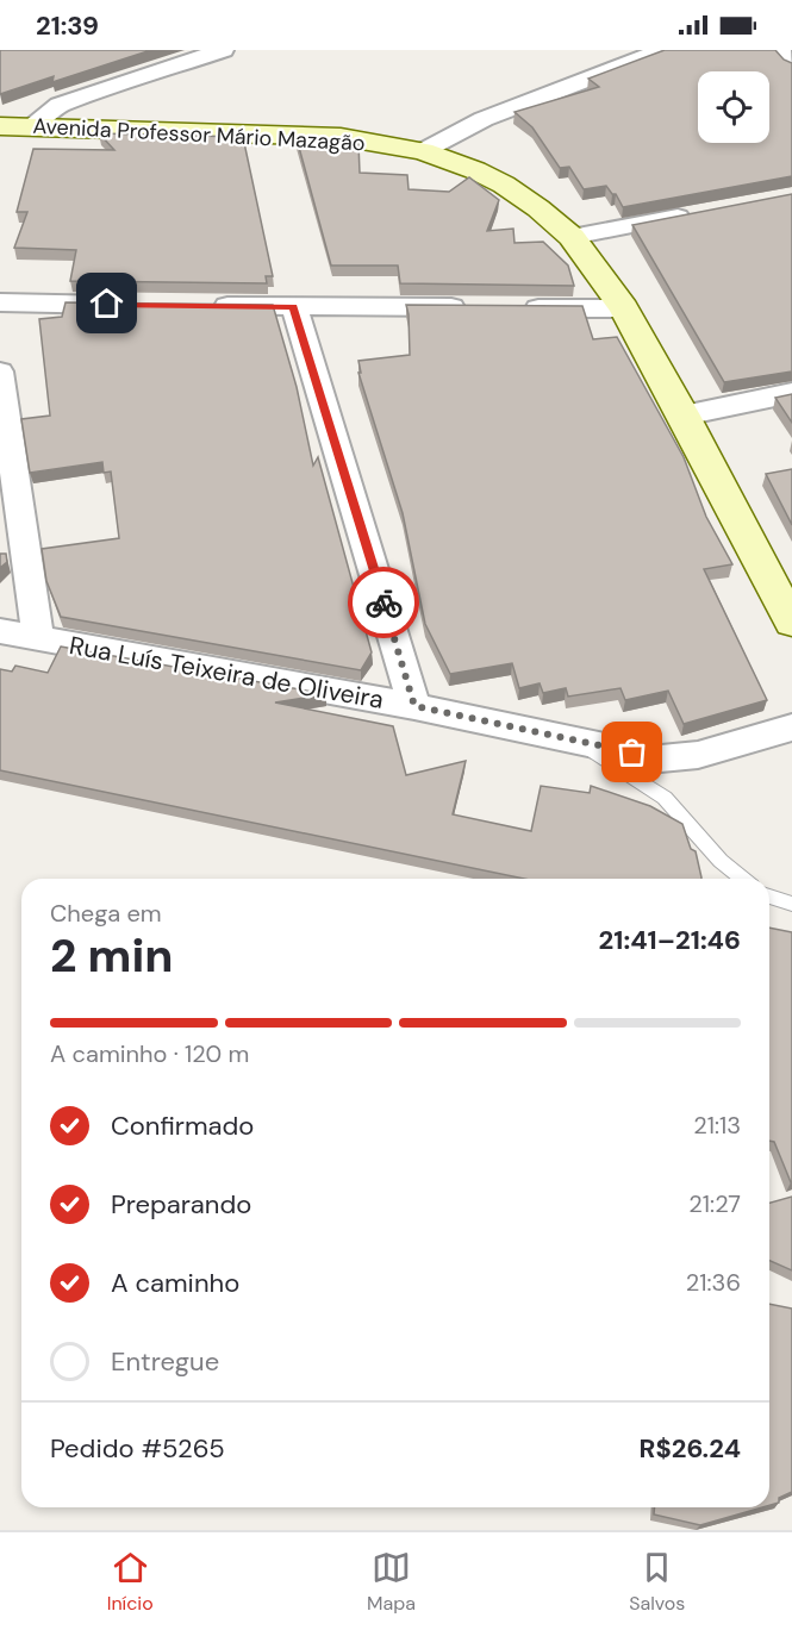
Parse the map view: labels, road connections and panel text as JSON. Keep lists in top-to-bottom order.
{
  "streets": {
    "street": ["Avenida Professor Mário Mazagão", "Rua Luís Teixeira de Oliveira"]
  },
  "page": {
    "status": "21:39",
    "heading": ["2 min", "Chega em", "21:41–21:46"],
    "panel": ["Pedido #5265", "R$26.24"],
    "bar": "A caminho · 120 m",
    "list": [
      ["Confirmado", "21:13"],
      ["Preparando", "21:27"],
      ["A caminho", "21:36"],
      "Entregue"
    ],
    "tabs": ["Início", "Mapa", "Salvos"]
  }
}
